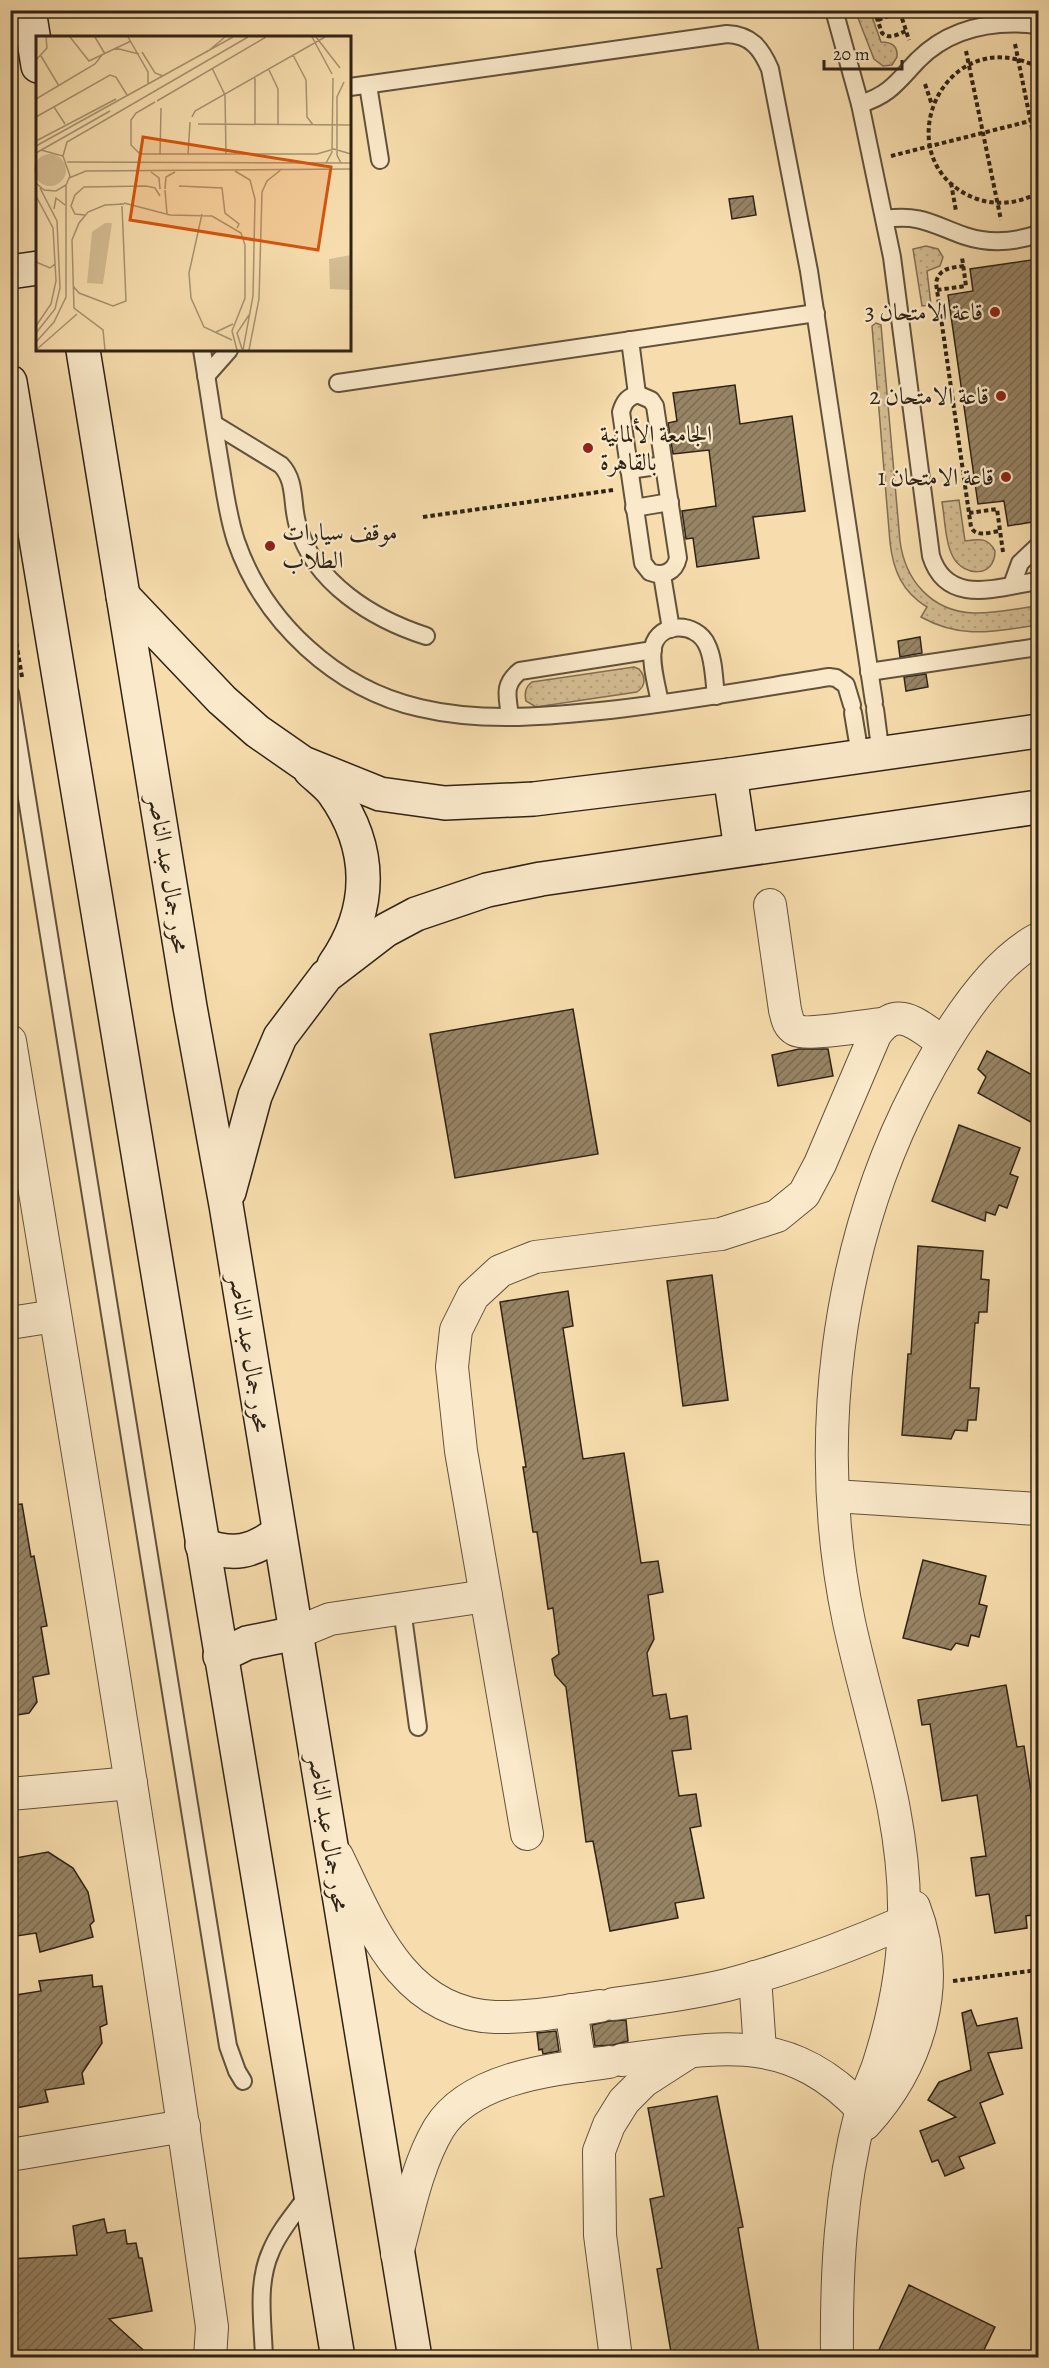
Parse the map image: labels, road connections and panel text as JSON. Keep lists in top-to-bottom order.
{
  "streets": {
    "main road": ["محور جمال عبد الناصر"]
  },
  "places": [
    "قاعة الامتحان 3",
    "قاعة الامتحان 2",
    "الجامعة الألمانية بالقاهرة",
    "قاعة الامتحان 1",
    "موقف سيارات الطلاب"
  ],
  "scale_bar": "20 m"
}
